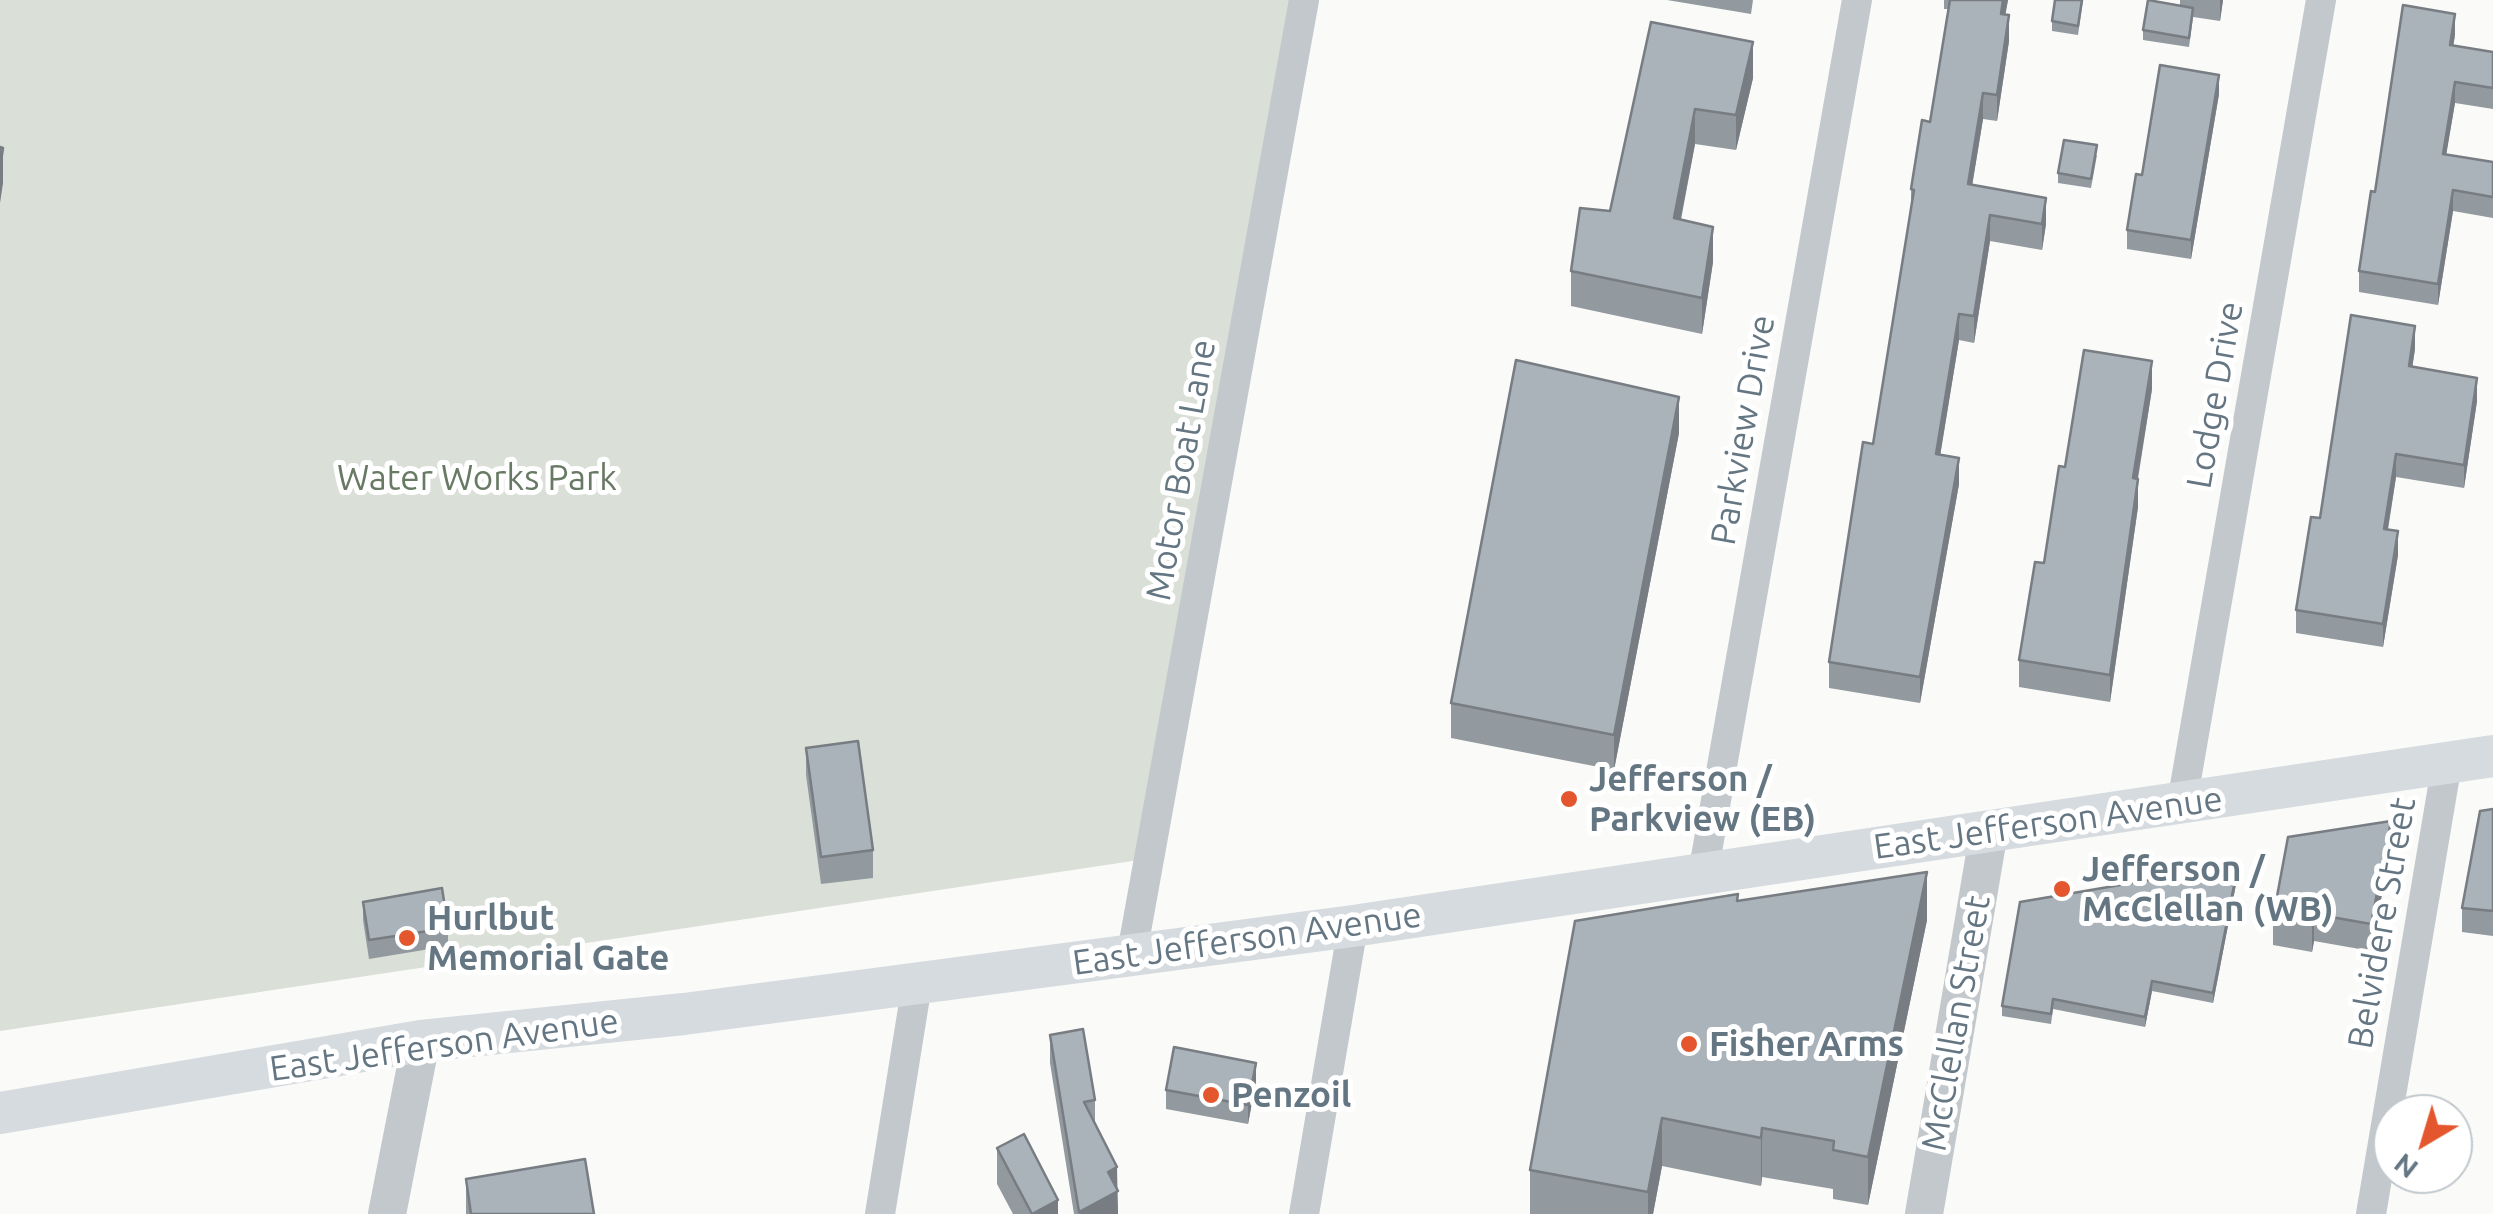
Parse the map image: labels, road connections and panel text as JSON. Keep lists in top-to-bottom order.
{
  "streets": {
    "main road": ["East Jefferson Avenue"],
    "street": [
      "Lodge Drive",
      "Parkview Drive",
      "Motor Boat Lane",
      "Belvidere Street",
      "McClellan Street"
    ]
  },
  "crossings": [
    ["Lodge Drive", "East Jefferson Avenue"],
    ["Parkview Drive", "East Jefferson Avenue"],
    ["Motor Boat Lane", "East Jefferson Avenue"],
    ["East Jefferson Avenue", "Belvidere Street"],
    ["East Jefferson Avenue", "McClellan Street"]
  ],
  "parks": ["Water Works Park"],
  "places": [
    "Jefferson / Parkview (EB)",
    "Jefferson / McClellan (WB)",
    "Hurlbut Memorial Gate",
    "Fisher Arms",
    "Penzoil"
  ],
  "north": "bottom left"
}
